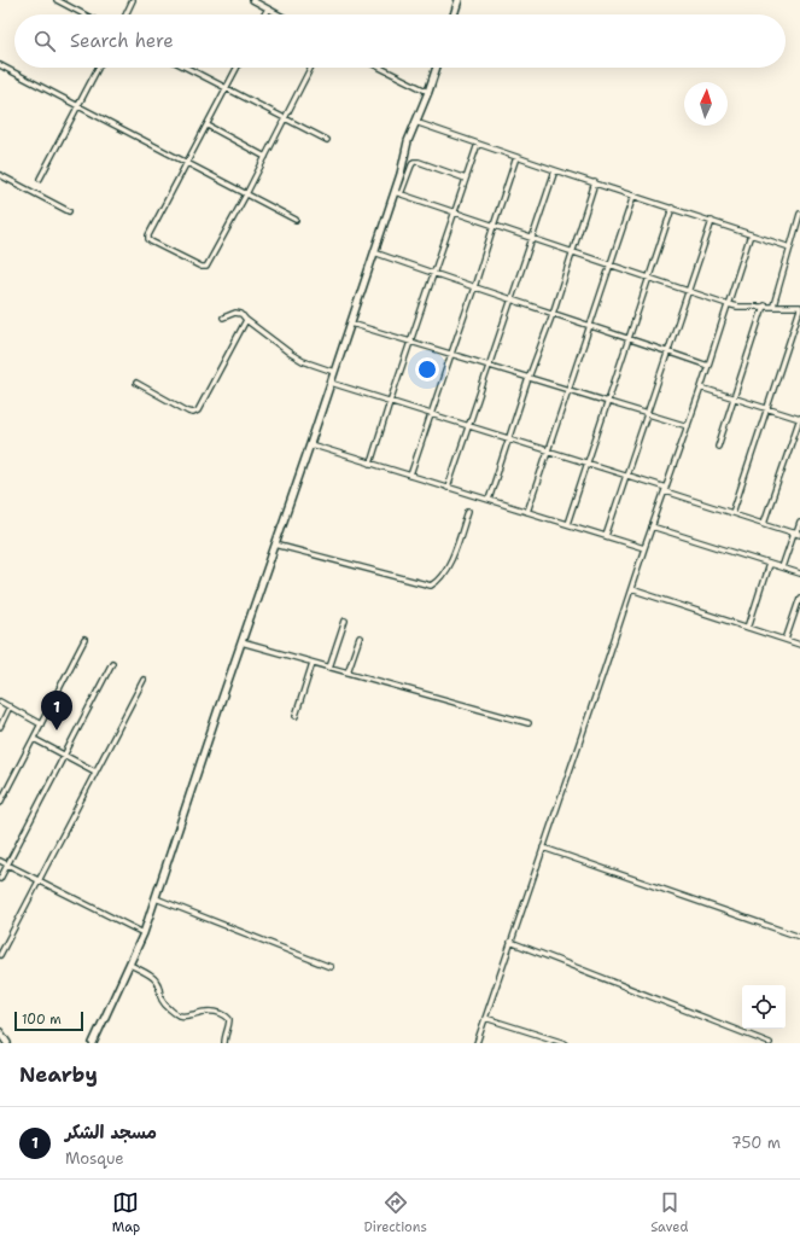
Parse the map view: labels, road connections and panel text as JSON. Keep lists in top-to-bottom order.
{
  "scale_bar": "100 m",
  "north": "top",
  "page": {
    "search": "Search here",
    "pins": "1",
    "scale": "100 m",
    "heading": "Nearby",
    "list": [
      {
        "mark": "1",
        "name": "مسجد الشكر",
        "note": "Mosque",
        "value": "750 m"
      }
    ],
    "nav": ["Map", "Directions", "Saved"]
  }
}
